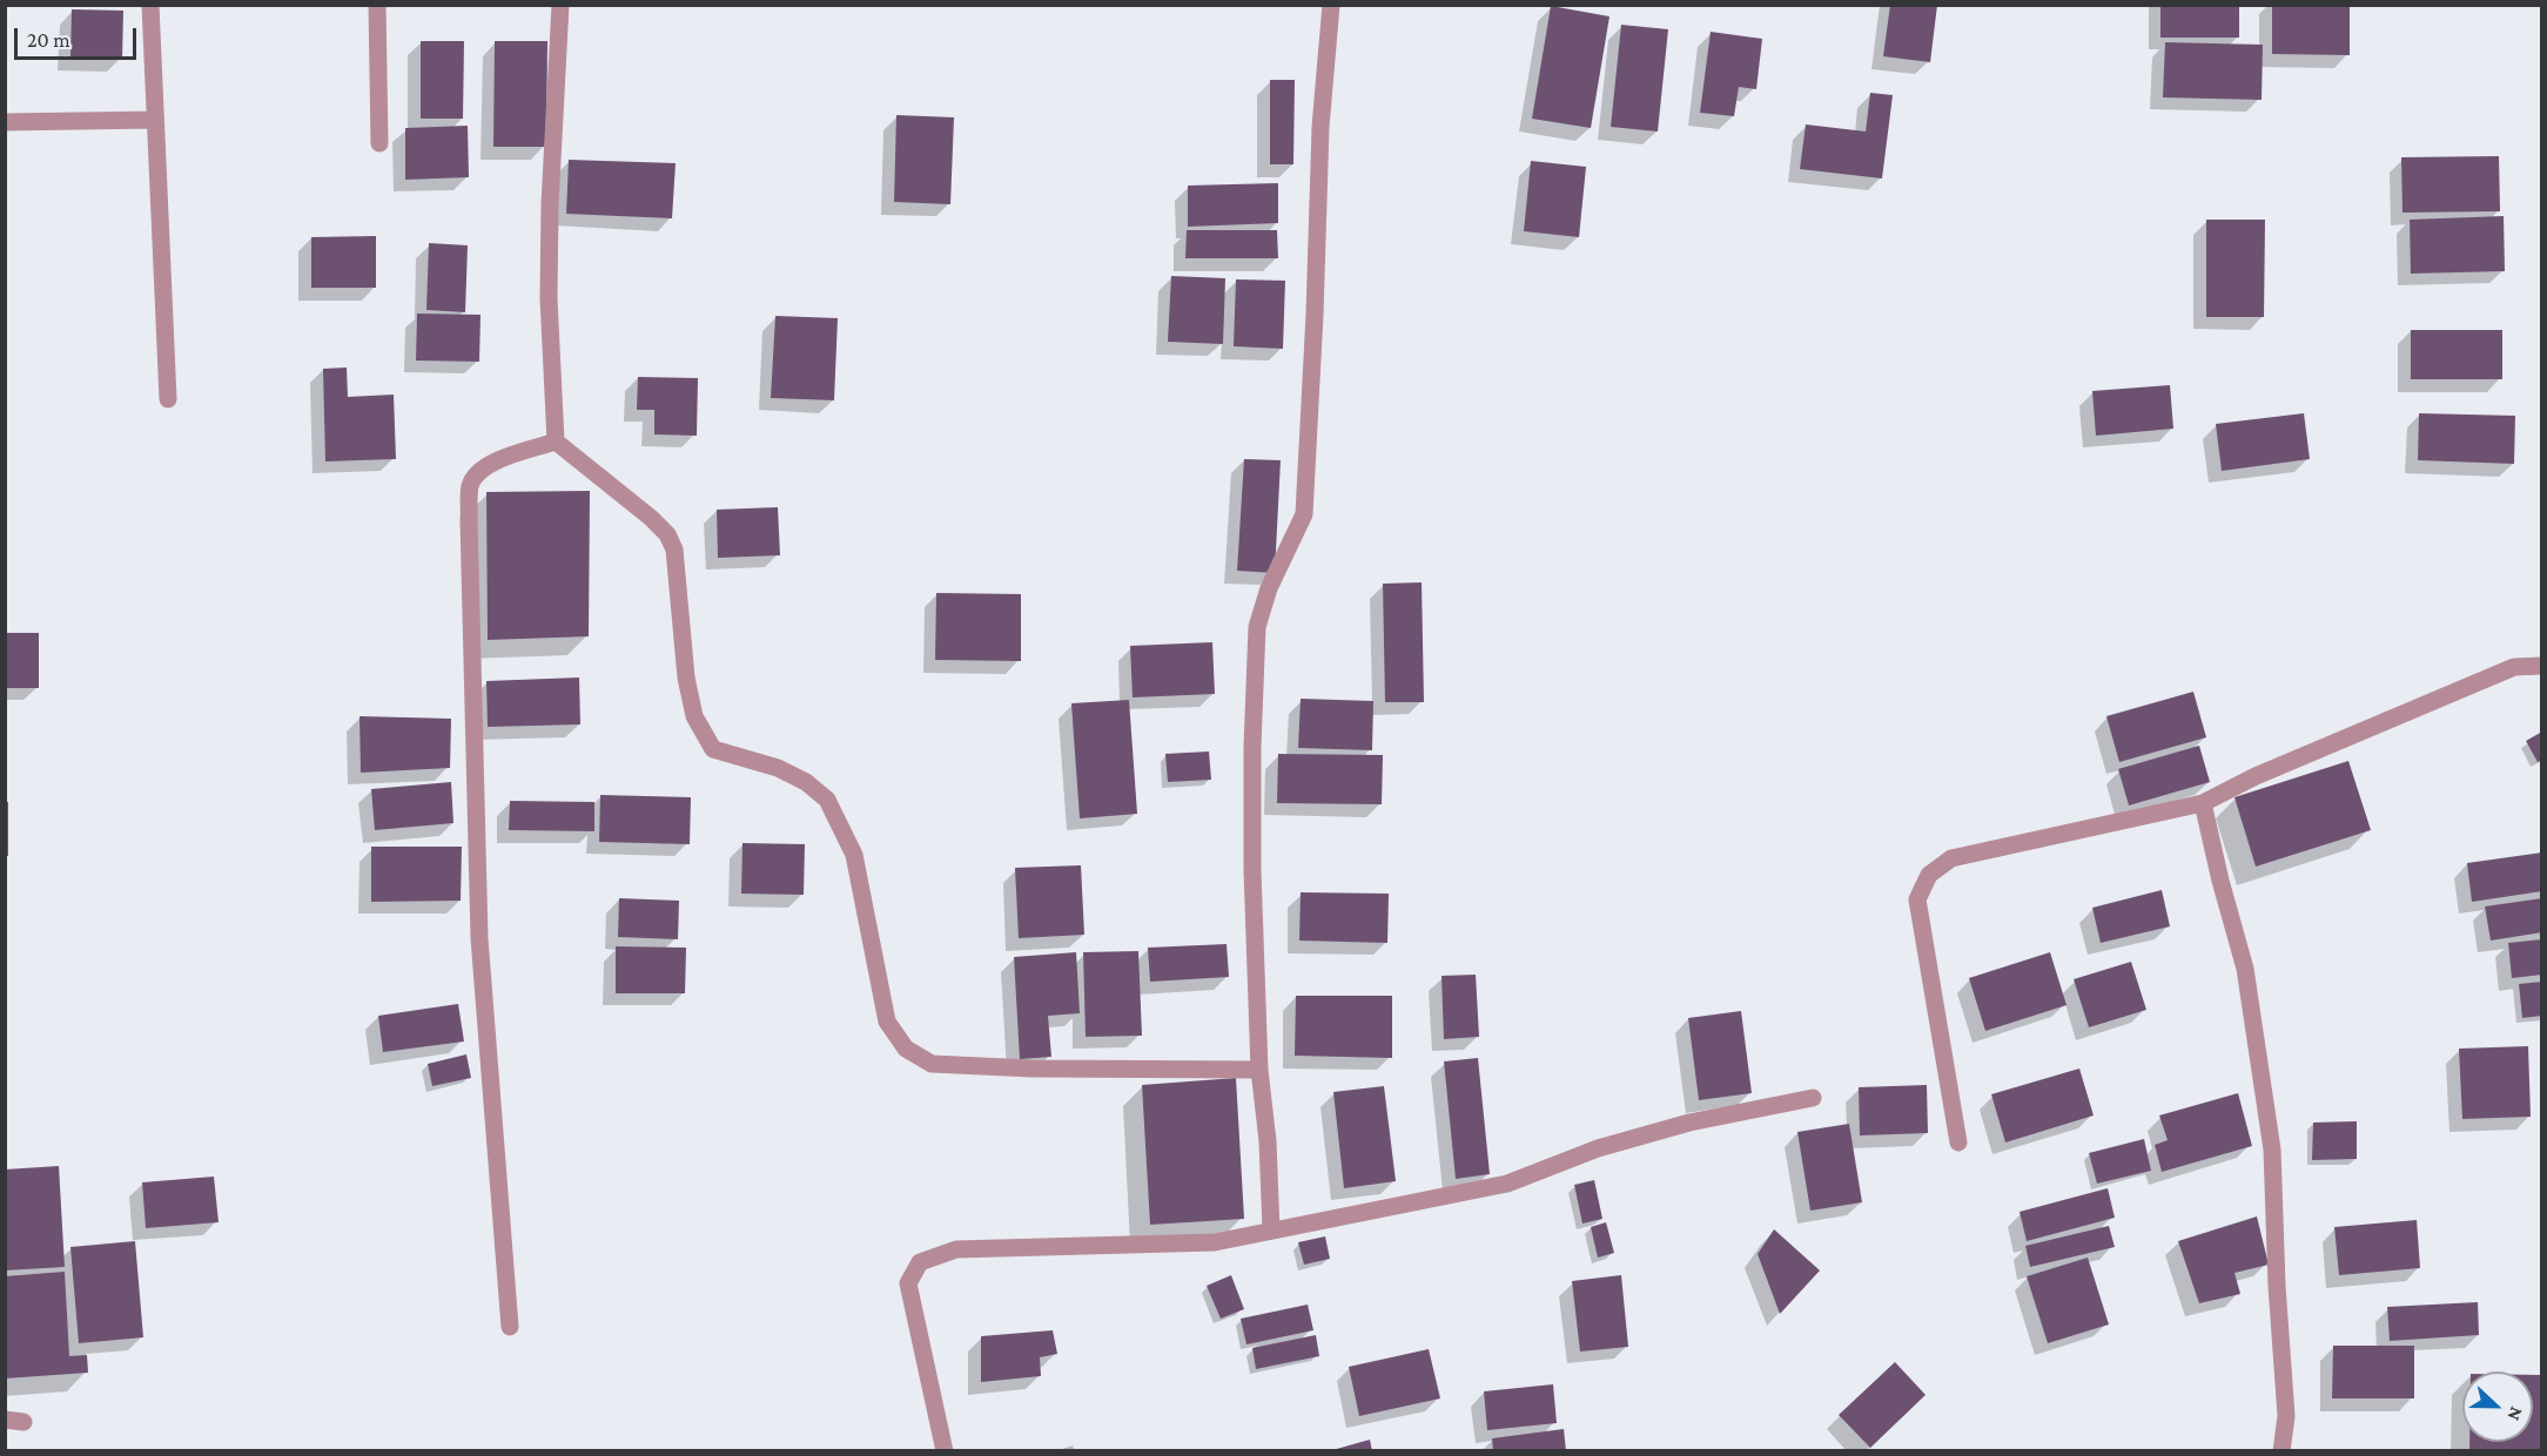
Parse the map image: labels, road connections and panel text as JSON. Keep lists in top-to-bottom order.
{
  "scale_bar": "20 m",
  "north": "right"
}
